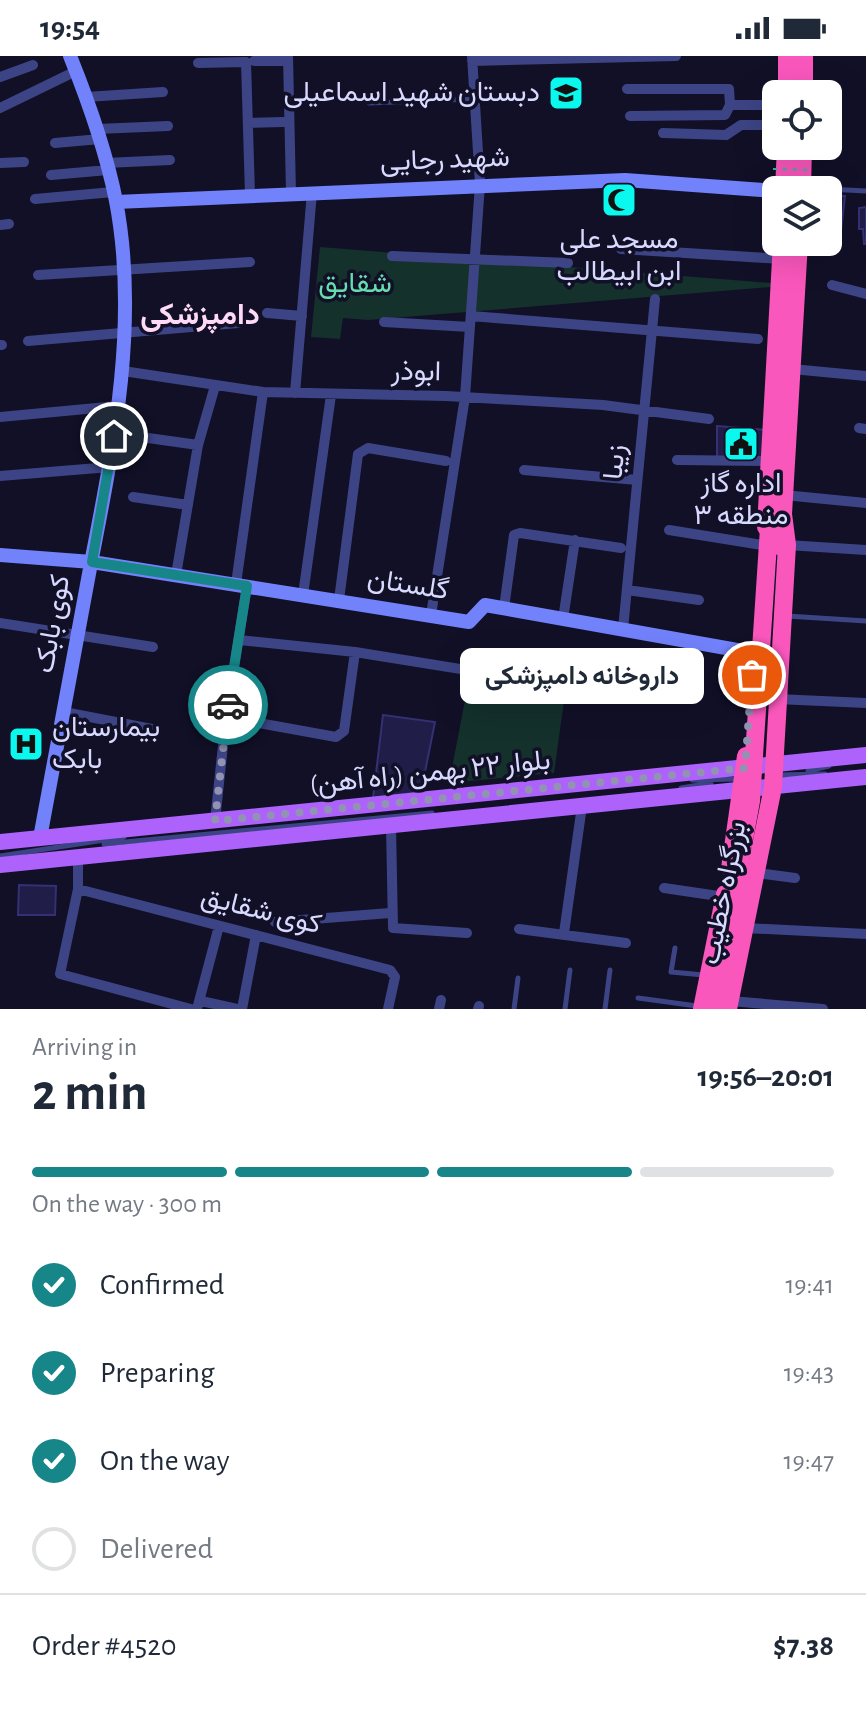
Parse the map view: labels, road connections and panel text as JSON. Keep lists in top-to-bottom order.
{
  "streets": {
    "highway": ["بزرگراه خطیب"],
    "main road": [
      "شهید رجایی",
      "گلستان",
      "کوی بابک",
      "بلوار ۲۲ بهمن (راه آهن)"
    ],
    "street": ["ابوذر", "زیبا", "کوی شقایق"]
  },
  "crossings": [
    ["شهید رجایی", "کوی بابک"],
    ["ابوذر", "زیبا"],
    ["ابوذر", "کوی بابک"],
    ["گلستان", "کوی بابک"],
    ["کوی بابک", "بلوار ۲۲ بهمن (راه آهن)"],
    ["بلوار ۲۲ بهمن (راه آهن)", "بزرگراه خطیب"]
  ],
  "districts": ["دامپزشکی"],
  "parks": ["شقایق"],
  "places": {
    "school or university": ["دبستان شهید اسماعیلی"],
    "mosque": ["مسجد علی ابن ابیطالب"],
    "public building": ["اداره گاز منطقه ۳"],
    "other": ["داروخانه دامپزشکی"],
    "hospital": ["بیمارستان بابک"]
  },
  "page": {
    "status": "19:54",
    "bubble": "داروخانه دامپزشکی",
    "heading": ["2 min", "Arriving in", "19:56–20:01"],
    "panel": ["Order #4520", "$7.38"],
    "bar": "On the way · 300 m",
    "list": [
      ["Confirmed", "19:41"],
      ["Preparing", "19:43"],
      ["On the way", "19:47"],
      "Delivered"
    ]
  }
}
